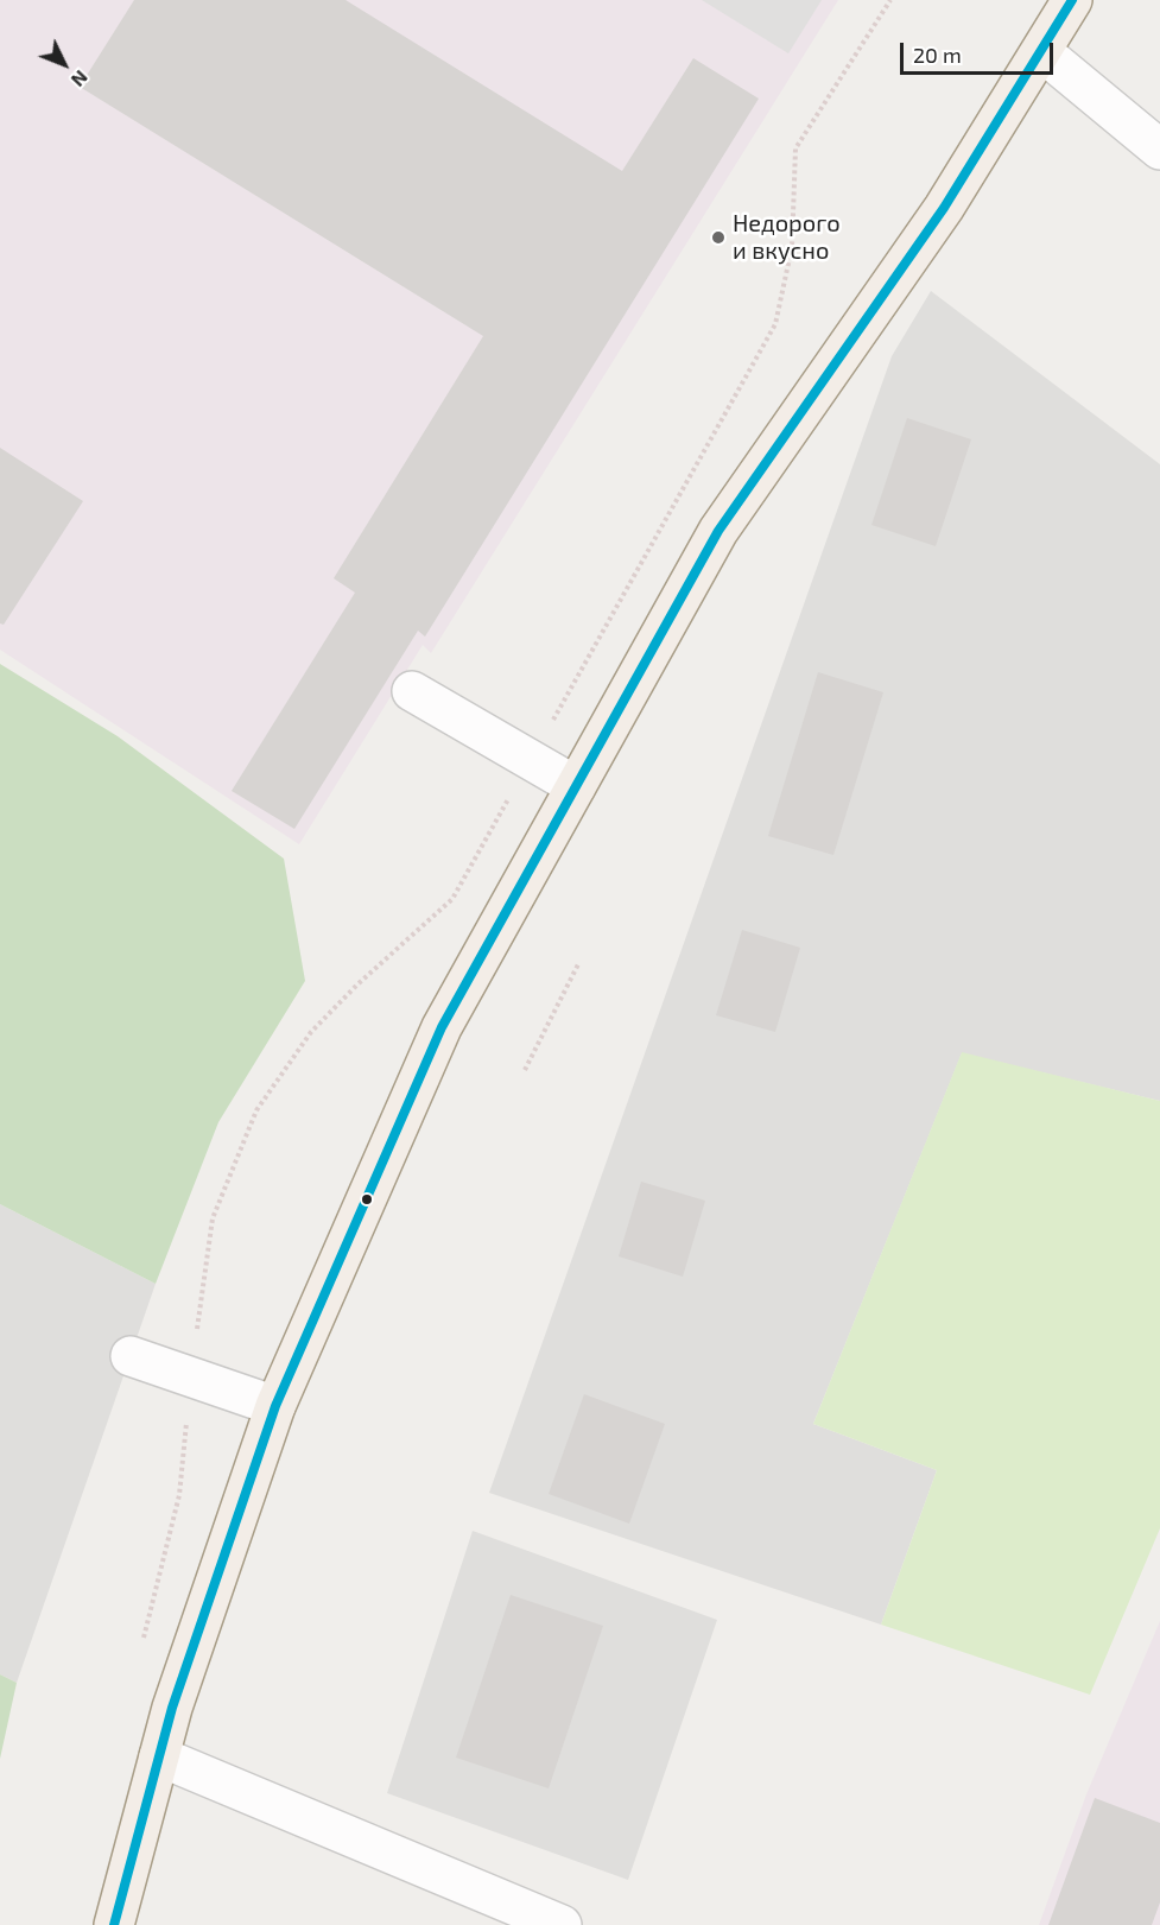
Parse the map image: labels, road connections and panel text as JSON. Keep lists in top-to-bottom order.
{
  "places": ["Недорого и вкусно"],
  "scale_bar": "20 m",
  "north": "bottom right"
}
